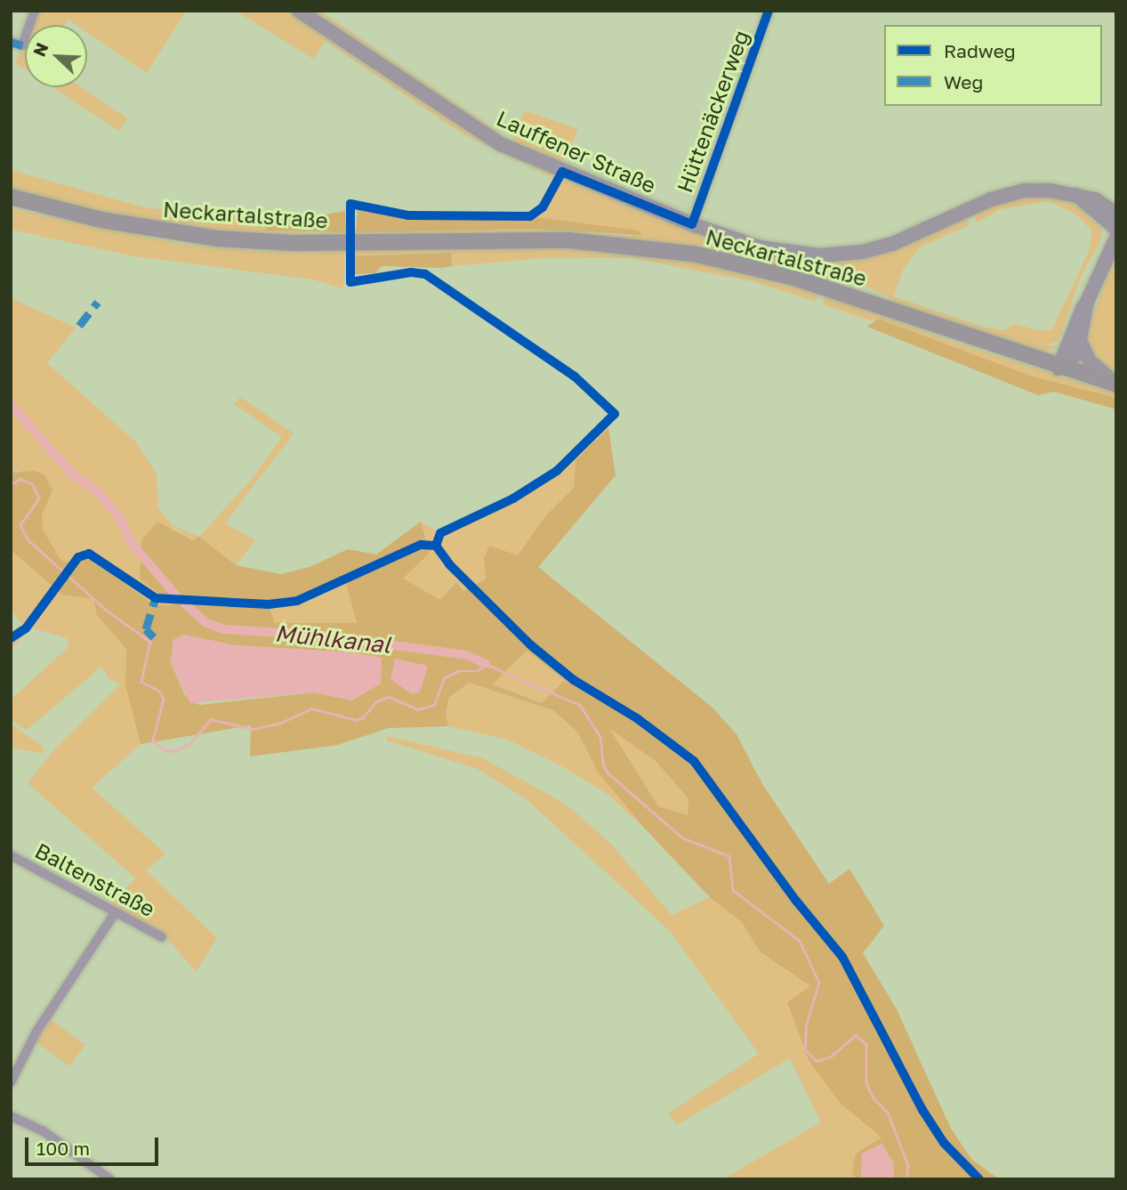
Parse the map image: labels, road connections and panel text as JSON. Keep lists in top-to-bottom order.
{
  "streets": {
    "main road": ["Neckartalstraße"],
    "street": ["Hüttenäckerweg", "Lauffener Straße", "Baltenstraße"]
  },
  "crossings": [
    ["Hüttenäckerweg", "Lauffener Straße"]
  ],
  "water": ["Mühlkanal"],
  "legend": ["Radweg", "Weg"],
  "scale_bar": "100 m",
  "north": "top left"
}
